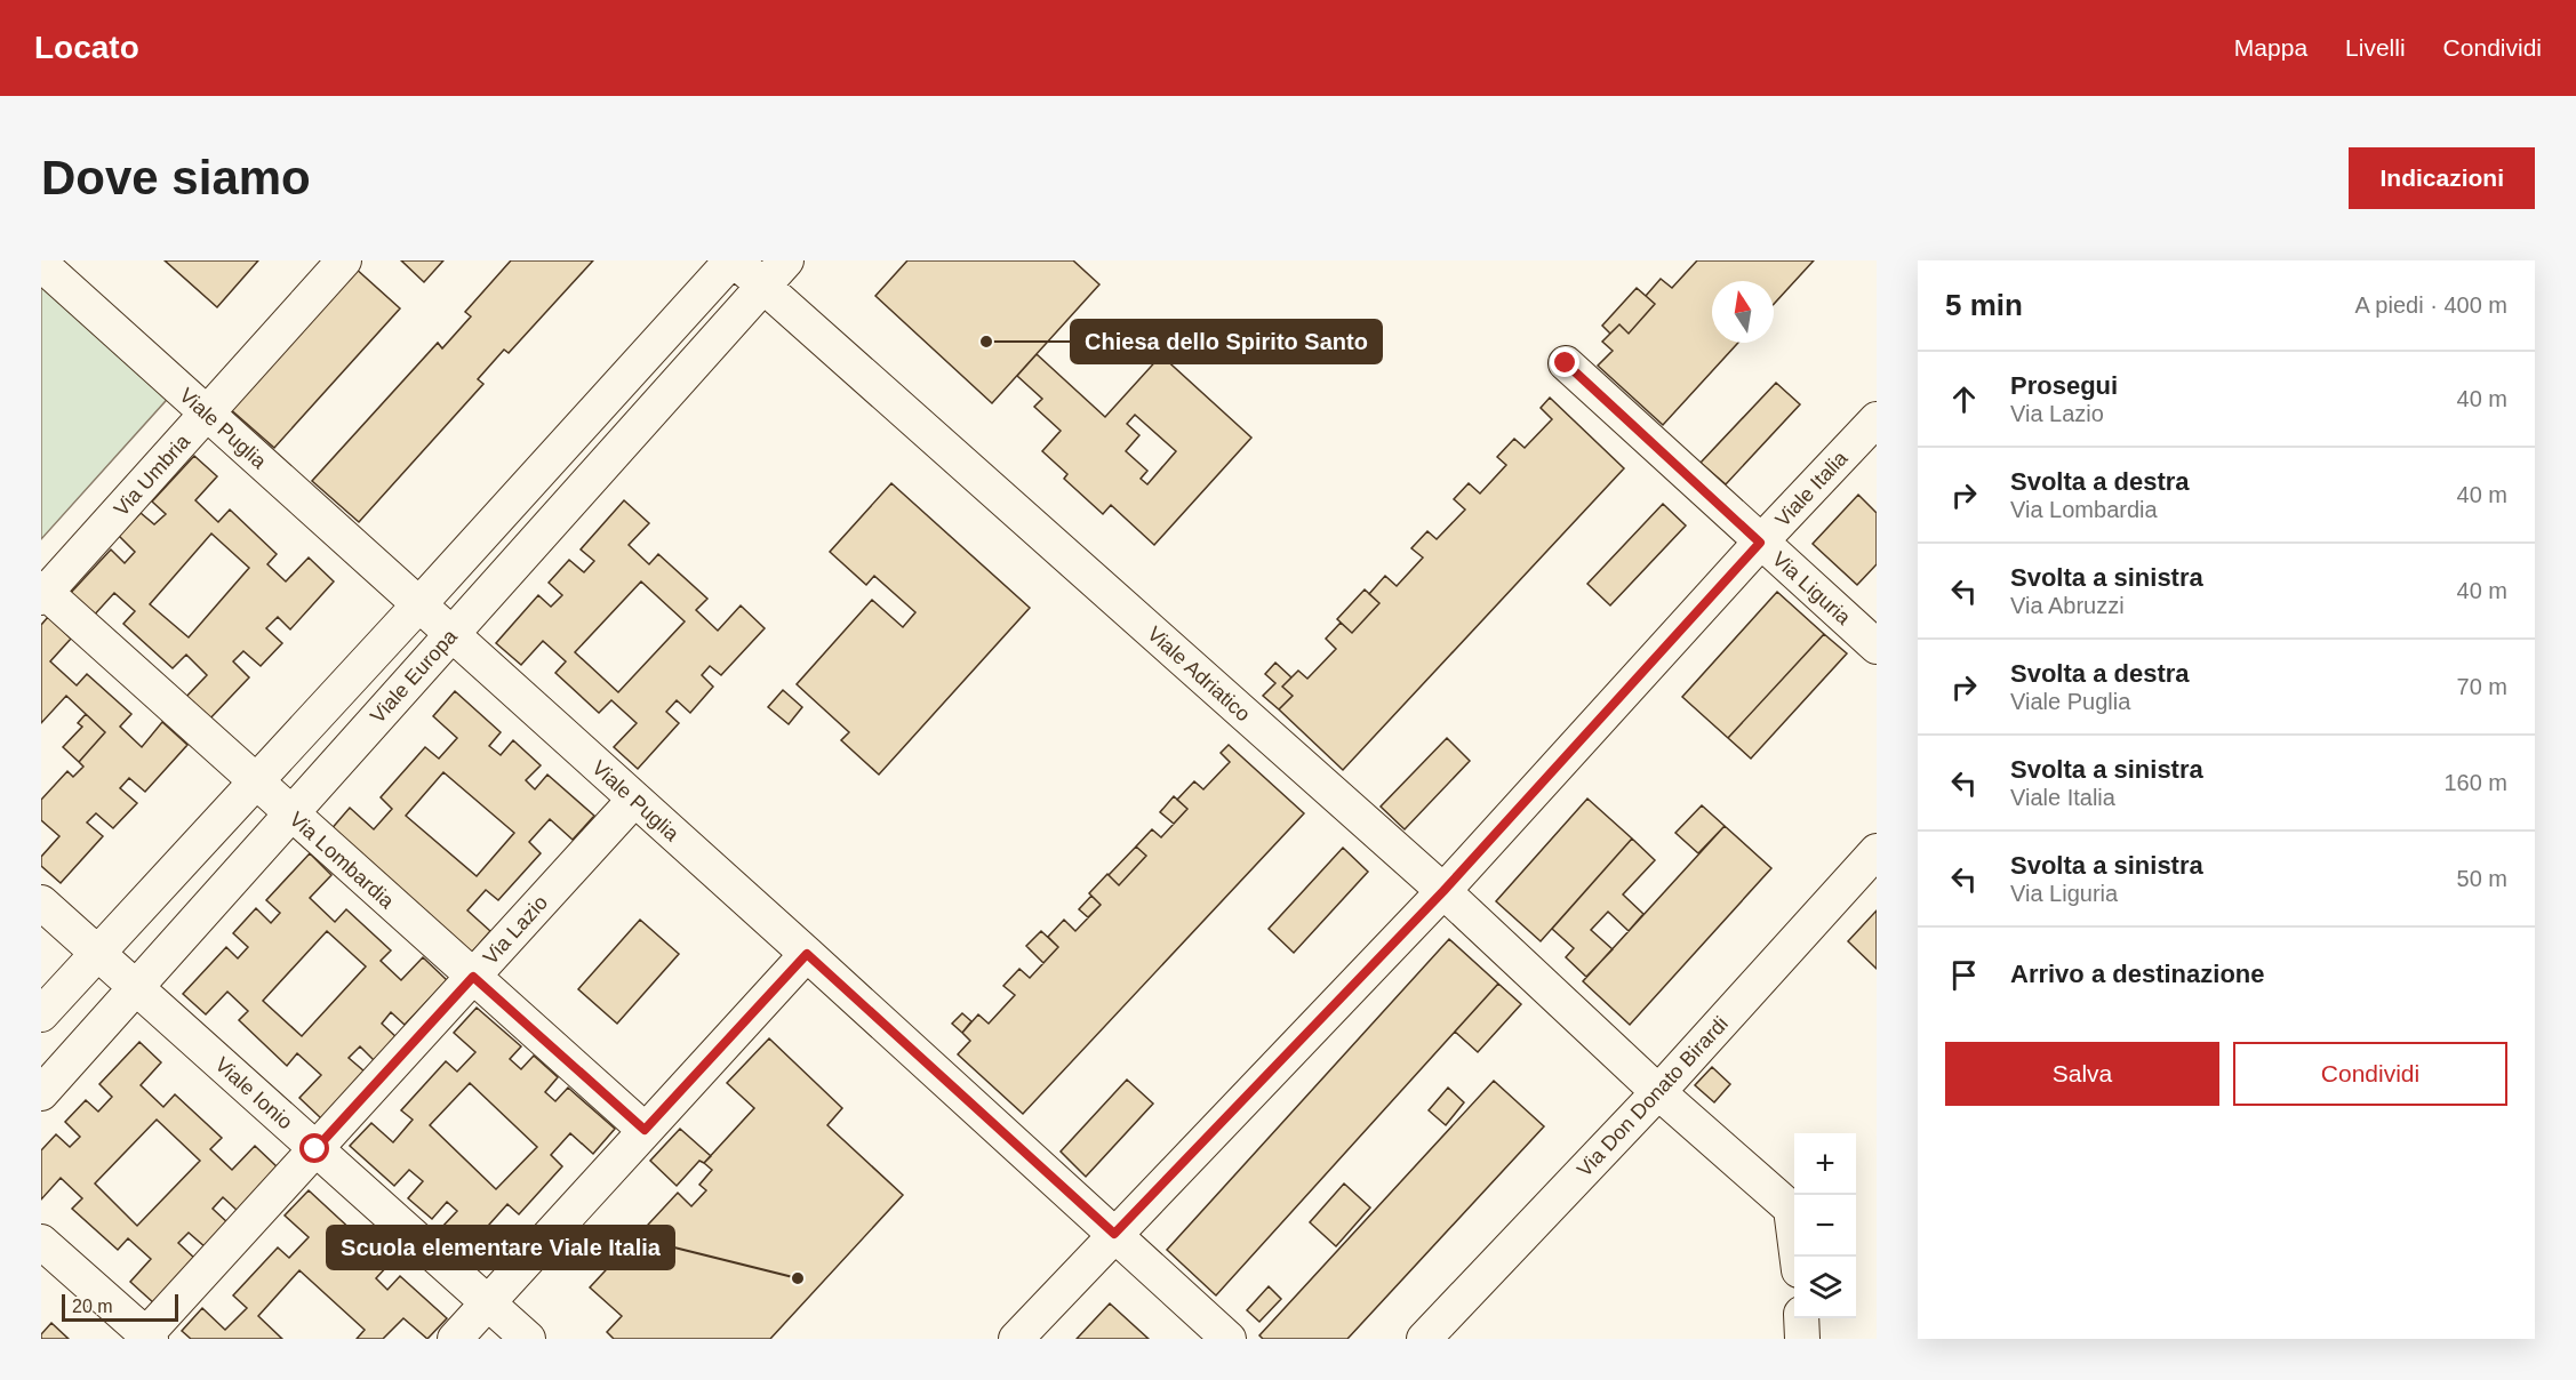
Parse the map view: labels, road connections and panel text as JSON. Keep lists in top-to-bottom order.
{
  "streets": {
    "street": [
      "Viale Puglia",
      "Via Umbria",
      "Viale Italia",
      "Via Liguria",
      "Viale Adriatico",
      "Viale Europa",
      "Via Lombardia",
      "Via Lazio",
      "Viale Ionio",
      "Via Don Donato Birardi"
    ]
  },
  "crossings": [
    ["Viale Puglia", "Via Umbria"],
    ["Viale Puglia", "Viale Italia"],
    ["Viale Puglia", "Viale Europa"],
    ["Viale Puglia", "Via Lazio"],
    ["Via Umbria", "Via Lombardia"],
    ["Viale Italia", "Via Liguria"],
    ["Viale Italia", "Viale Adriatico"],
    ["Viale Adriatico", "Viale Europa"],
    ["Viale Adriatico", "Via Don Donato Birardi"],
    ["Viale Europa", "Via Lombardia"],
    ["Viale Europa", "Viale Ionio"],
    ["Via Lombardia", "Via Lazio"],
    ["Via Lazio", "Viale Ionio"]
  ],
  "places": ["Chiesa dello Spirito Santo", "Scuola elementare Viale Italia"],
  "scale_bar": "20 m",
  "north": "top",
  "page": {
    "header": "Locato",
    "nav": ["Mappa", "Livelli", "Condividi"],
    "buttons": [
      "Indicazioni",
      ["Salva", "Condividi"]
    ],
    "title": "Dove siamo",
    "heading": ["5 min", "A piedi · 400 m"],
    "list": [
      ["Prosegui", "Via Lazio", "40 m"],
      ["Svolta a destra", "Via Lombardia", "40 m"],
      ["Svolta a sinistra", "Via Abruzzi", "40 m"],
      ["Svolta a destra", "Viale Puglia", "70 m"],
      ["Svolta a sinistra", "Viale Italia", "160 m"],
      ["Svolta a sinistra", "Via Liguria", "50 m"],
      "Arrivo a destinazione"
    ],
    "map_buttons": ["+", "−"],
    "scale": "20 m"
  }
}
